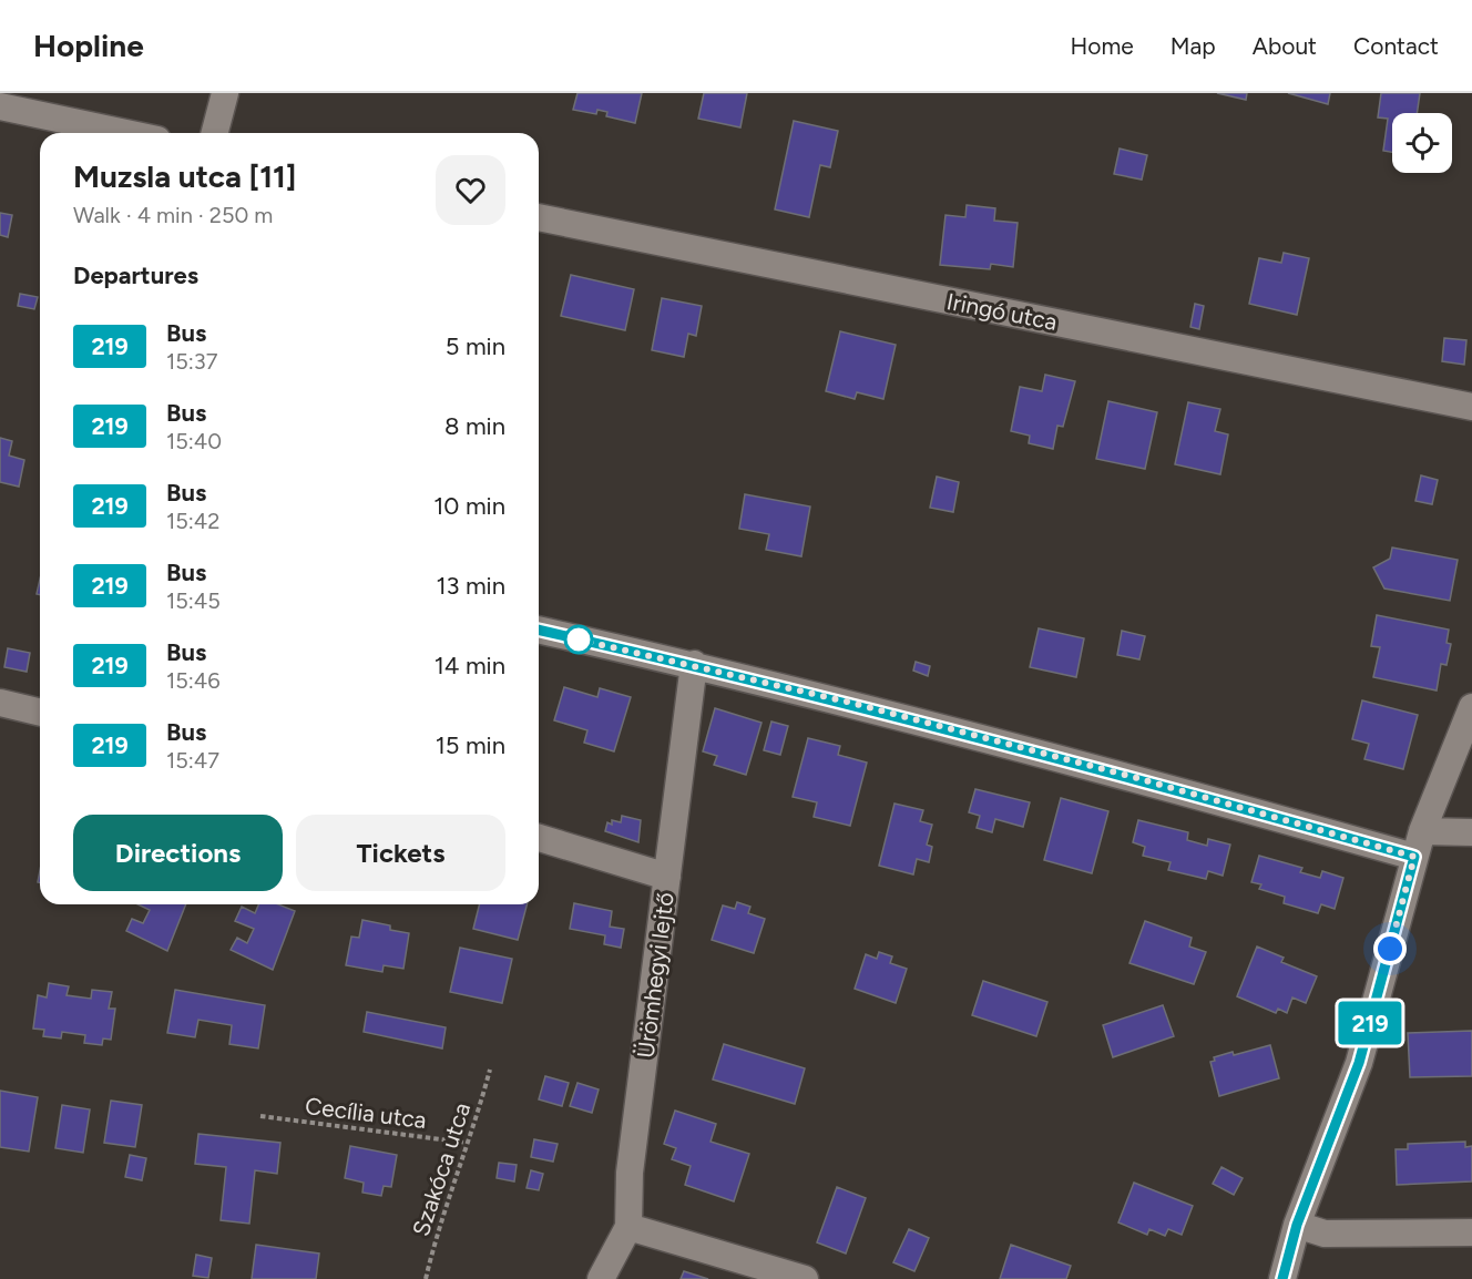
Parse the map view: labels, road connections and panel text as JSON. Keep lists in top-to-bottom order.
{
  "streets": {
    "street": ["Iringó utca", "Ürömhegyi lejtő"],
    "path": ["Cecília utca", "Szakóca utca"]
  },
  "crossings": [
    ["Cecília utca", "Szakóca utca"]
  ],
  "lines": ["bus line 219"],
  "page": {
    "header": "Hopline",
    "nav": [
      "Home",
      "Map",
      "About",
      "Contact"
    ],
    "on_map": "219",
    "heading": [
      ["Muzsla utca [11]", "Walk · 4 min · 250 m"],
      "Departures"
    ],
    "list": [
      {
        "mark": "219",
        "name": "Bus",
        "note": "15:37",
        "value": "5 min"
      },
      {
        "mark": "219",
        "name": "Bus",
        "note": "15:40",
        "value": "8 min"
      },
      {
        "mark": "219",
        "name": "Bus",
        "note": "15:42",
        "value": "10 min"
      },
      {
        "mark": "219",
        "name": "Bus",
        "note": "15:45",
        "value": "13 min"
      },
      {
        "mark": "219",
        "name": "Bus",
        "note": "15:46",
        "value": "14 min"
      },
      {
        "mark": "219",
        "name": "Bus",
        "note": "15:47",
        "value": "15 min"
      }
    ],
    "buttons": ["Directions", "Tickets"]
  }
}
